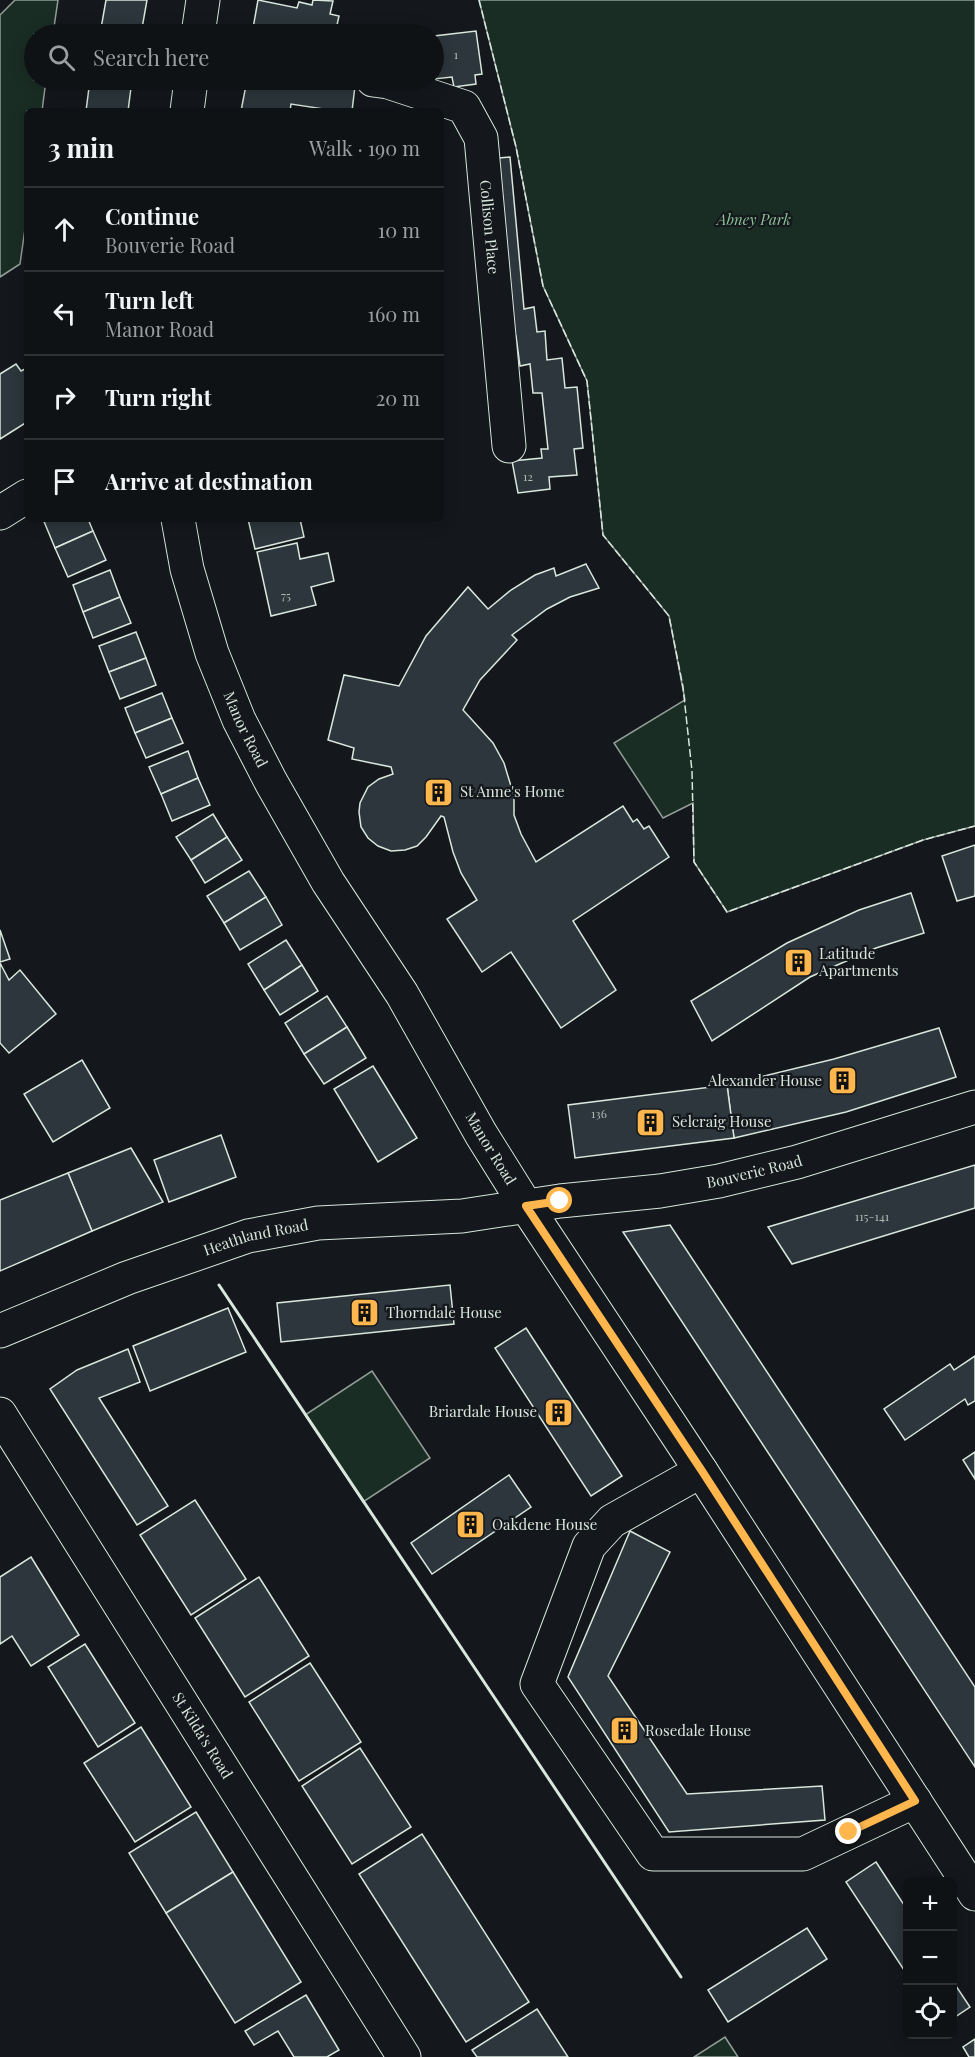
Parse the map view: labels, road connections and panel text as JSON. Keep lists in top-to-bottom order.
{
  "streets": {
    "street": [
      "Collison Place",
      "Manor Road",
      "Bouverie Road",
      "Heathland Road",
      "St Kilda's Road"
    ]
  },
  "crossings": [
    ["Manor Road", "Bouverie Road"],
    ["Manor Road", "Heathland Road"],
    ["Bouverie Road", "Heathland Road"]
  ],
  "parks": ["Abney Park"],
  "places": {
    "building": [
      "St Anne's Home",
      "Latitude Apartments",
      "Alexander House",
      "Selcraig House",
      "Thorndale House",
      "Briardale House",
      "Oakdene House",
      "Rosedale House"
    ]
  },
  "house_numbers": [
    "1",
    "12",
    "75",
    "136",
    "115-141"
  ],
  "page": {
    "search": "Search here",
    "heading": ["3 min", "Walk · 190 m"],
    "list": [
      ["Continue", "Bouverie Road", "10 m"],
      ["Turn left", "Manor Road", "160 m"],
      ["Turn right", "20 m"],
      "Arrive at destination"
    ],
    "map_buttons": ["+", "−"]
  }
}
